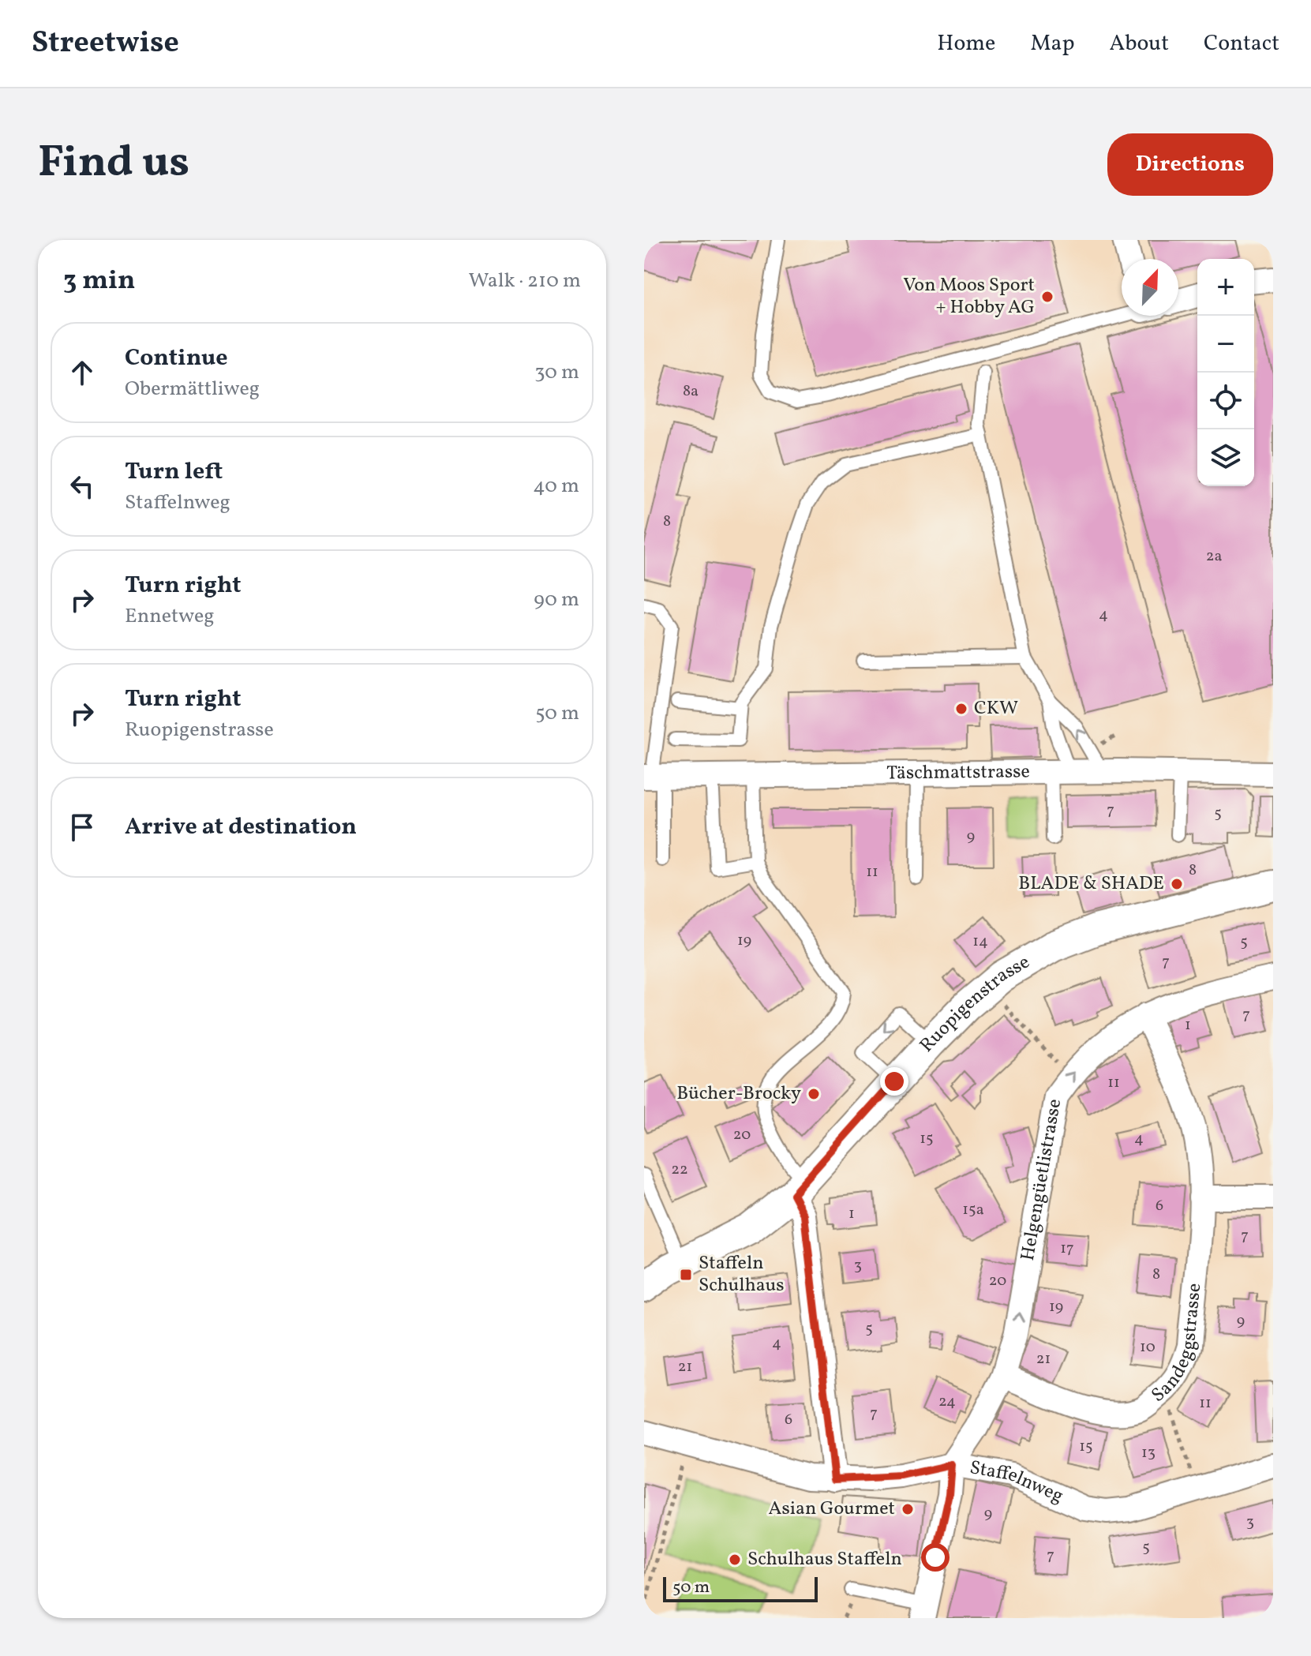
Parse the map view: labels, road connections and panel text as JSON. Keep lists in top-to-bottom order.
{
  "streets": {
    "street": [
      "Täschmattstrasse",
      "Ruopigenstrasse",
      "Helgengüetlistrasse",
      "Sandeggstrasse",
      "Staffelnweg"
    ]
  },
  "crossings": [
    ["Helgengüetlistrasse", "Sandeggstrasse"],
    ["Helgengüetlistrasse", "Staffelnweg"]
  ],
  "one_way": ["Helgengüetlistrasse"],
  "places": {
    "other": [
      "Von Moos Sport + Hobby AG",
      "CKW",
      "BLADE & SHADE",
      "Bücher-Brocky",
      "Asian Gourmet",
      "Schulhaus Staffeln"
    ],
    "transit": ["Staffeln Schulhaus"]
  },
  "house_numbers": [
    "8a",
    "8",
    "2a",
    "4",
    "7",
    "5",
    "9",
    "8",
    "11",
    "19",
    "14",
    "5",
    "7",
    "7",
    "1",
    "11",
    "20",
    "15",
    "4",
    "22",
    "6",
    "15a",
    "1",
    "7",
    "17",
    "3",
    "8",
    "20",
    "19",
    "9",
    "5",
    "4",
    "10",
    "21",
    "21",
    "24",
    "11",
    "7",
    "6",
    "15",
    "13",
    "9",
    "3",
    "5",
    "7"
  ],
  "scale_bar": "50 m",
  "north": "top right",
  "page": {
    "header": "Streetwise",
    "nav": [
      "Home",
      "Map",
      "About",
      "Contact"
    ],
    "title": "Find us",
    "buttons": "Directions",
    "heading": ["3 min", "Walk · 210 m"],
    "map_buttons": ["+", "−"],
    "list": [
      ["Continue", "Obermättliweg", "30 m"],
      ["Turn left", "Staffelnweg", "40 m"],
      ["Turn right", "Ennetweg", "90 m"],
      ["Turn right", "Ruopigenstrasse", "50 m"],
      "Arrive at destination"
    ],
    "scale": "50 m"
  }
}
